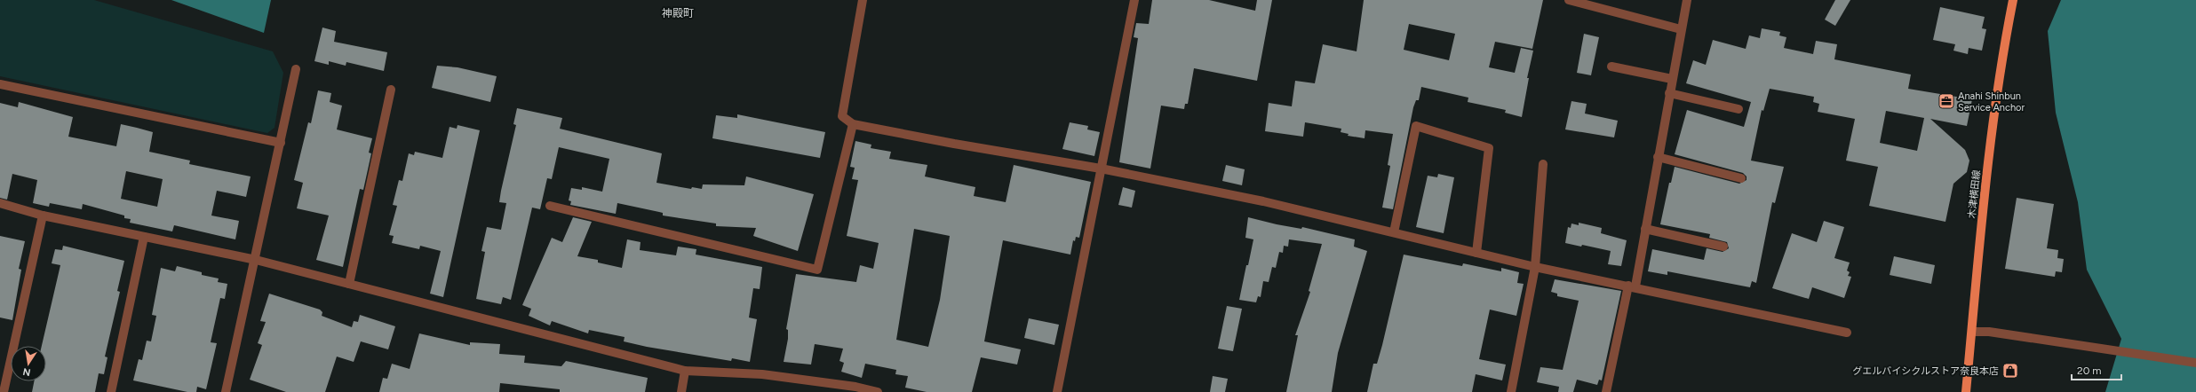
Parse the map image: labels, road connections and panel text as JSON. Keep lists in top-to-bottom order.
{
  "streets": {
    "main road": ["木津横田線"]
  },
  "districts": ["神殿町"],
  "places": {
    "office": ["Anahi Shinbun Service Anchor"],
    "shop": ["グエルバイシクルストア奈良本店"]
  },
  "scale_bar": "20 m",
  "north": "bottom"
}
